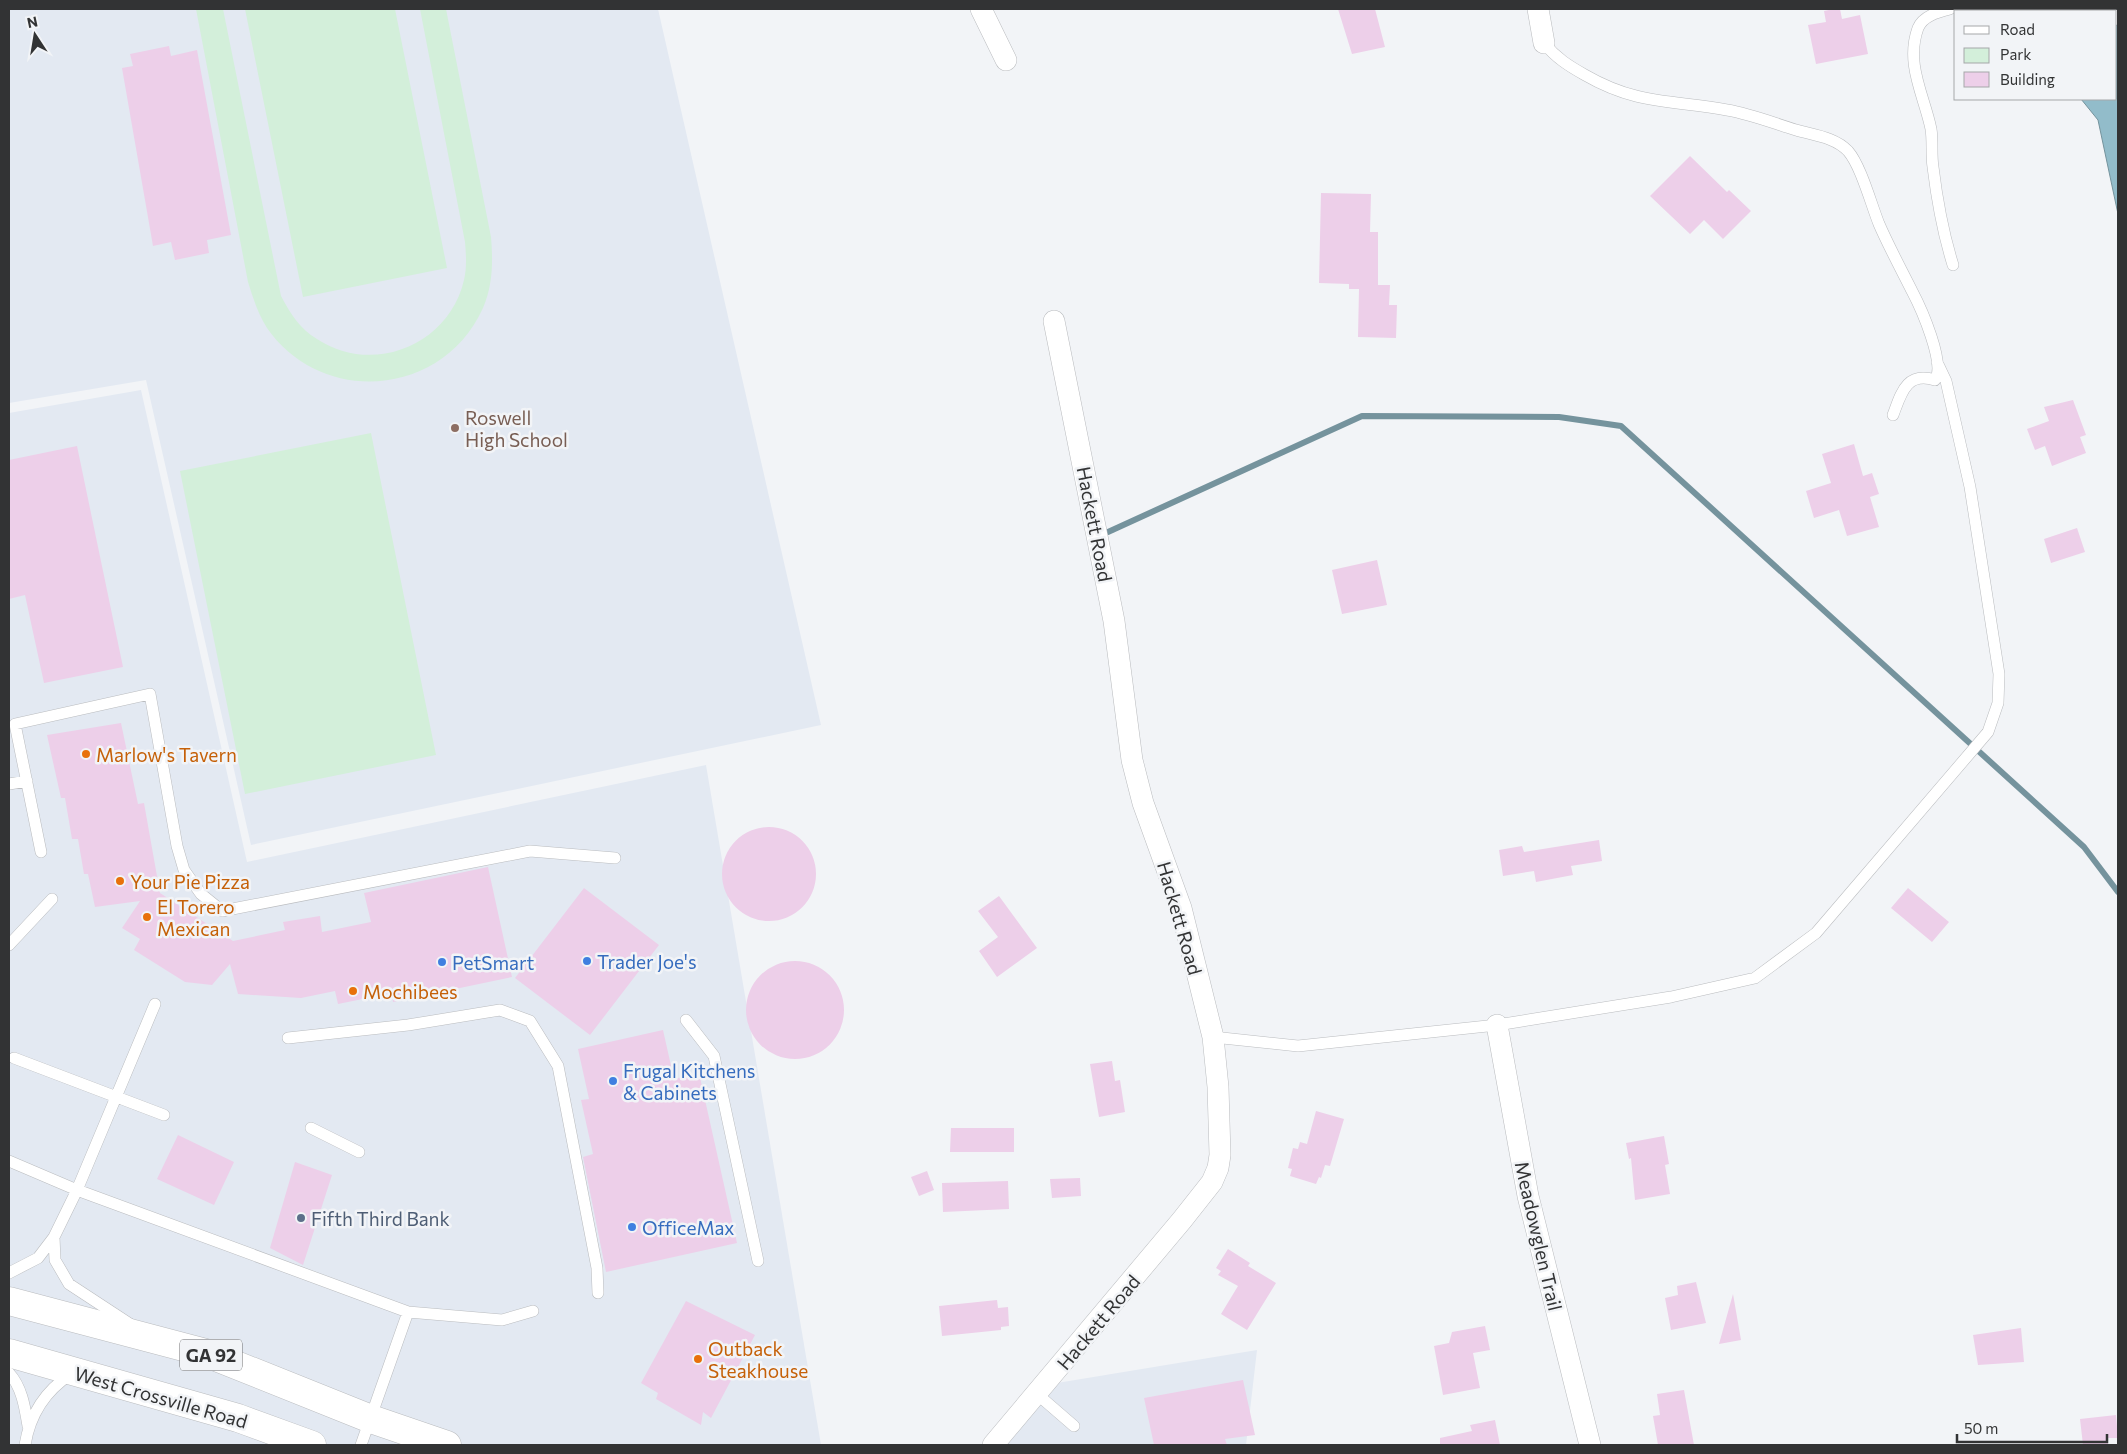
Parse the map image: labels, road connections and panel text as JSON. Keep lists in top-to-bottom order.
{
  "streets": {
    "main road": ["GA 92", "West Crossville Road"],
    "street": ["Hackett Road", "Meadowglen Trail"]
  },
  "places": [
    "Roswell High School",
    "Marlow's Tavern",
    "Your Pie Pizza",
    "El Torero Mexican",
    "Trader Joe's",
    "PetSmart",
    "Mochibees",
    "Frugal Kitchens & Cabinets",
    "Fifth Third Bank",
    "OfficeMax",
    "Outback Steakhouse"
  ],
  "legend": ["Road", "Park", "Building"],
  "scale_bar": "50 m",
  "north": "top"
}
